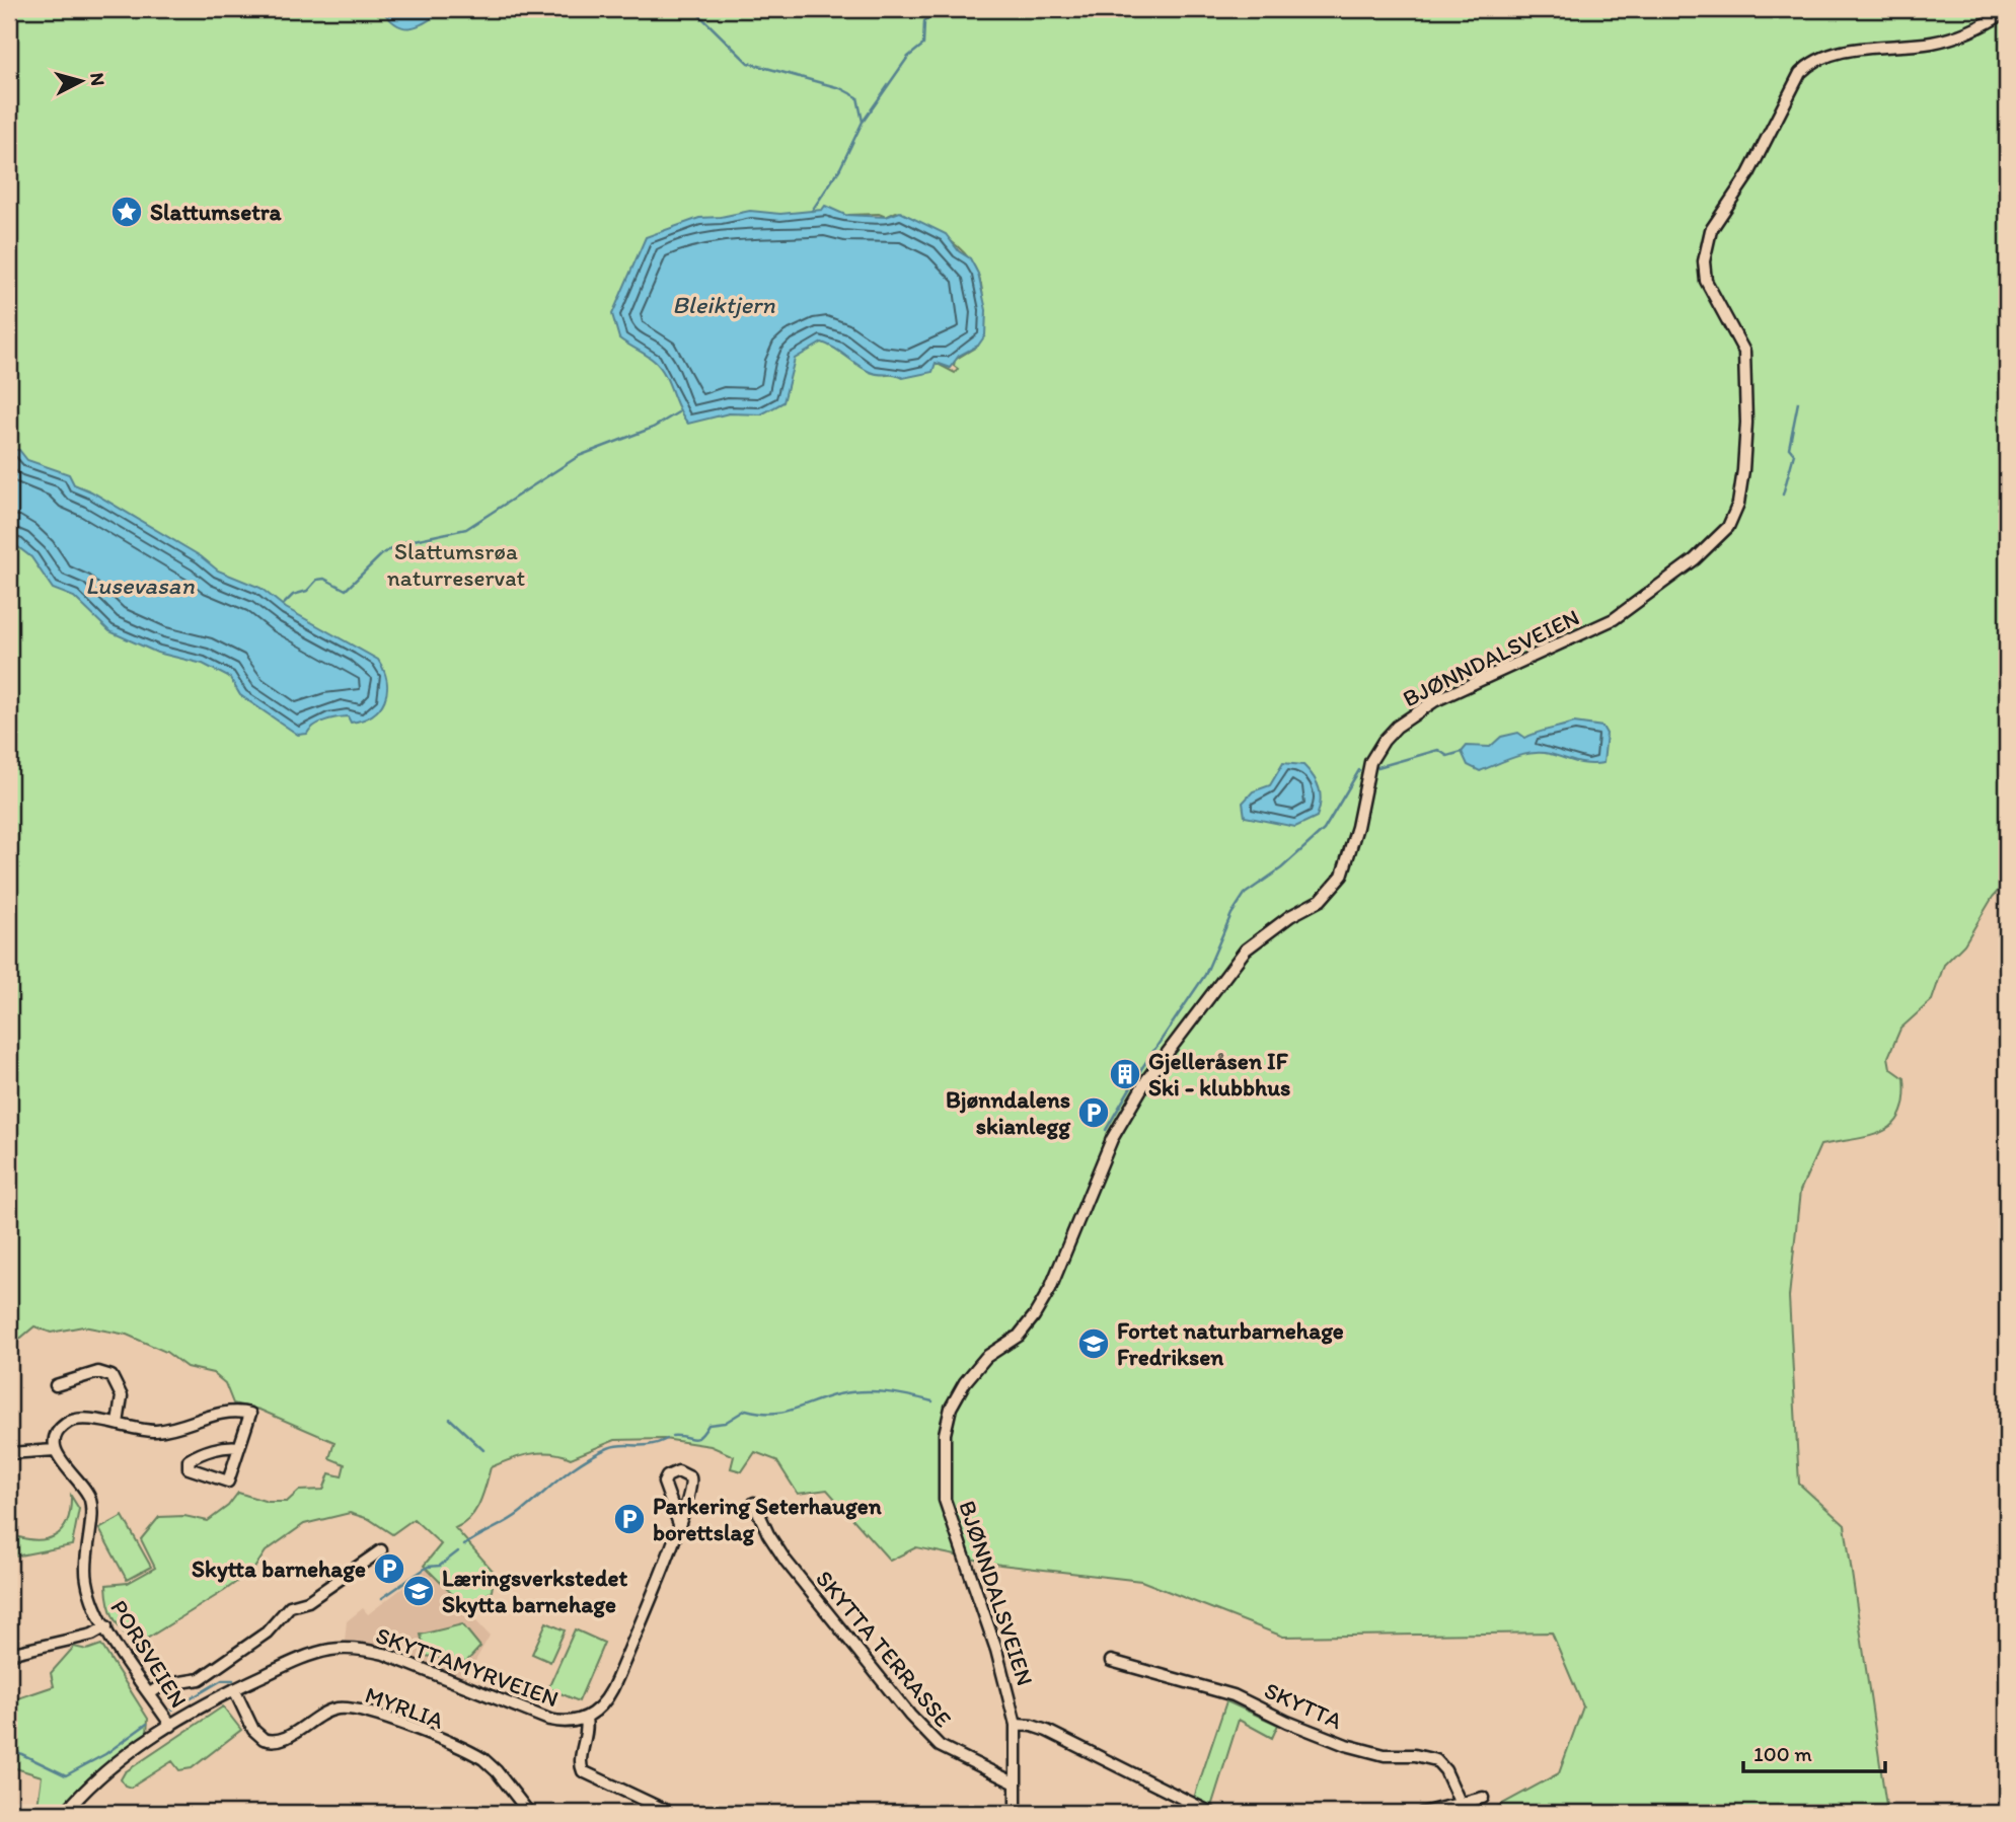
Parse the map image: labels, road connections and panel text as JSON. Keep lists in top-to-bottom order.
{
  "streets": {
    "street": [
      "BJØNNDALSVEIEN",
      "SKYTTA TERRASSE",
      "PORSVEIEN",
      "SKYTTAMYRVEIEN",
      "SKYTTA",
      "MYRLIA"
    ]
  },
  "crossings": [
    ["BJØNNDALSVEIEN", "SKYTTA TERRASSE"],
    ["PORSVEIEN", "SKYTTAMYRVEIEN"],
    ["SKYTTAMYRVEIEN", "MYRLIA"]
  ],
  "water": ["Bleiktjern", "Lusevasan"],
  "parks": ["Slattumsrøa naturreservat"],
  "places": {
    "place": ["Slattumsetra"],
    "building": ["Gjelleråsen IF Ski - klubbhus"],
    "parking": ["Bjønndalens skianlegg", "Parkering Seterhaugen borettslag", "Skytta barnehage"],
    "school or university": ["Fortet naturbarnehage Fredriksen", "Læringsverkstedet Skytta barnehage"]
  },
  "scale_bar": "100 m",
  "north": "right"
}
